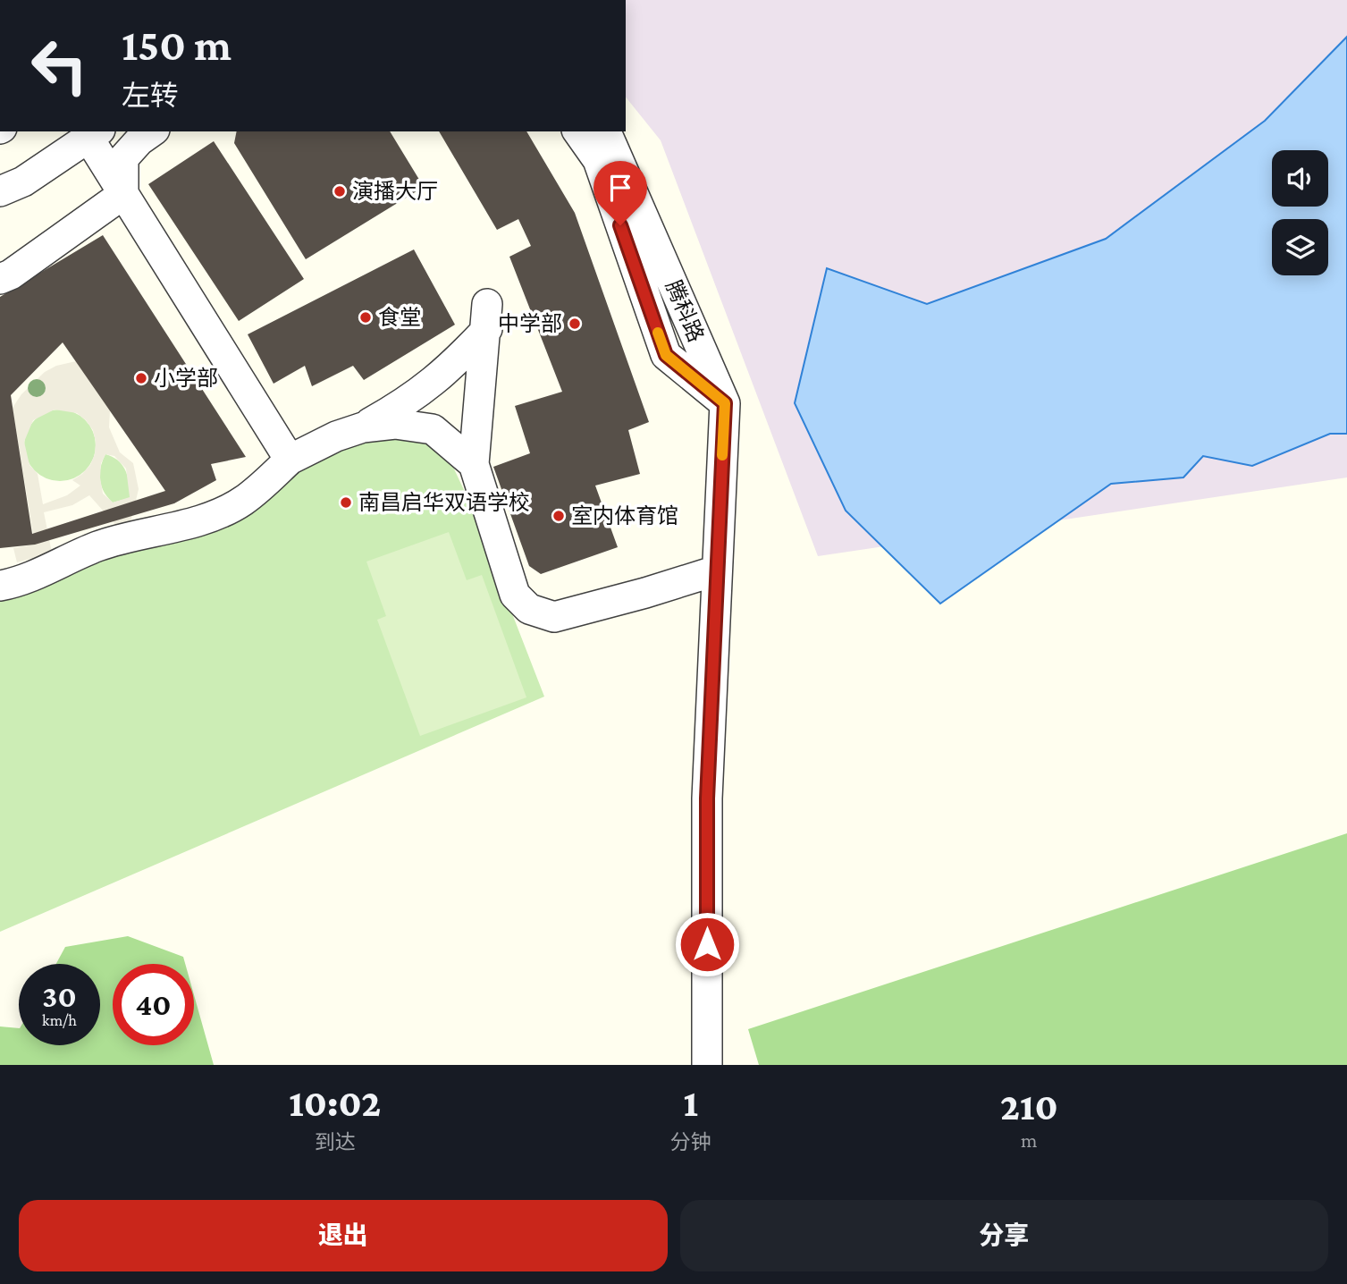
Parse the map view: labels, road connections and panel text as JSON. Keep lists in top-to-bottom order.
{
  "streets": {
    "street": ["腾科路"]
  },
  "places": [
    "演播大厅",
    "食堂",
    "中学部",
    "小学部",
    "南昌启华双语学校",
    "室内体育馆"
  ],
  "page": {
    "turn": ["150 m", "左转"],
    "speed": "30 km/h",
    "limit": "40",
    "eta": [
      "10:02",
      "到达",
      "1",
      "分钟",
      "210",
      "m"
    ],
    "buttons": ["退出", "分享"]
  }
}
